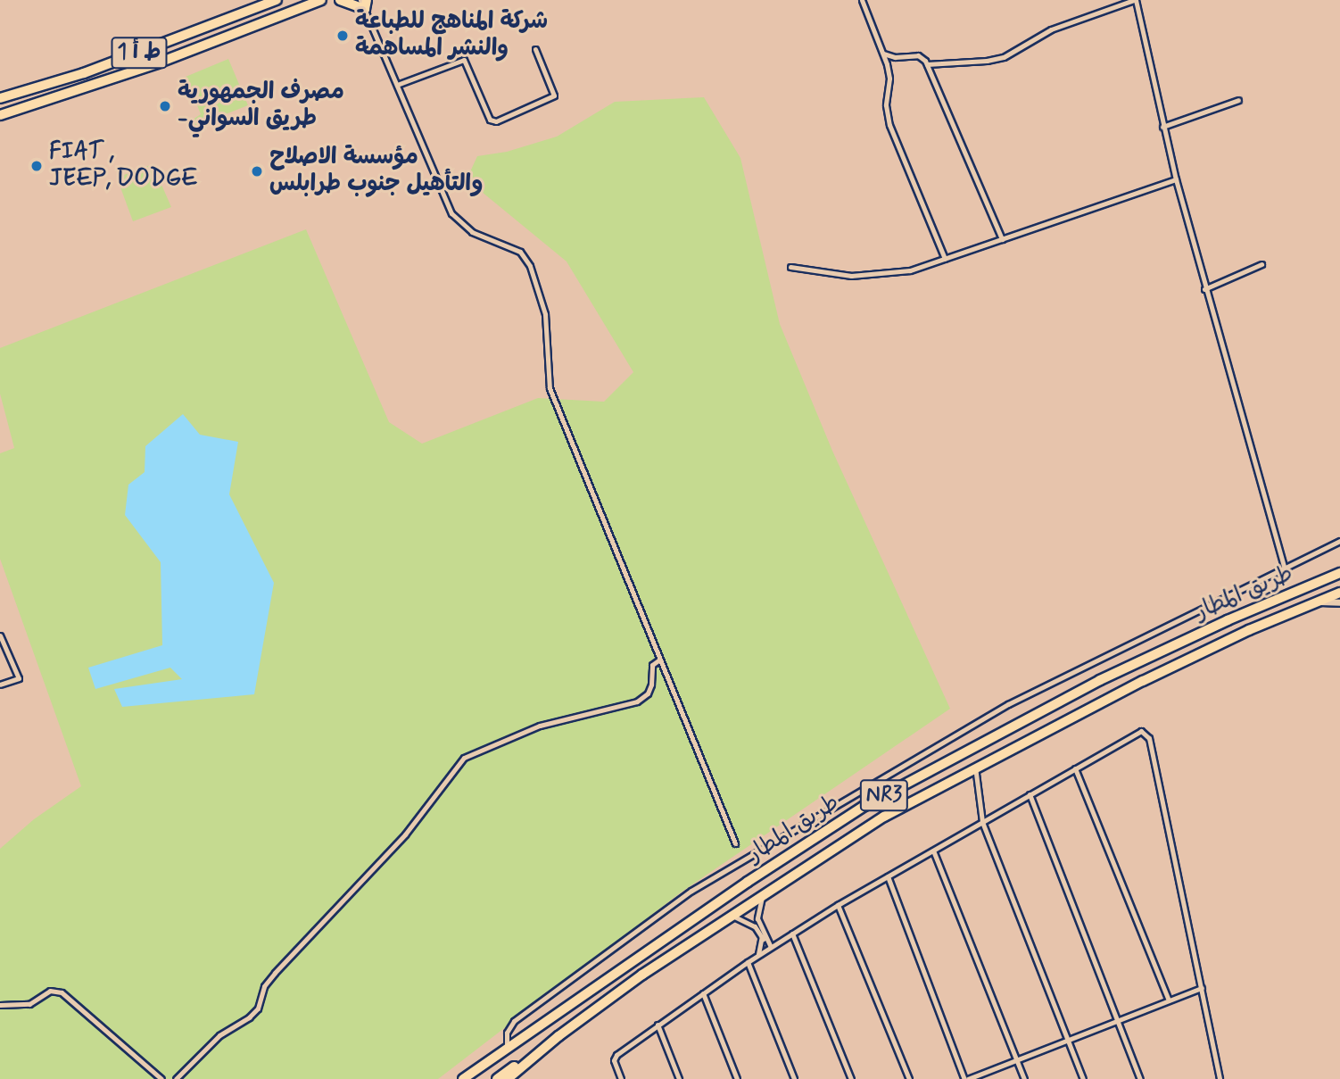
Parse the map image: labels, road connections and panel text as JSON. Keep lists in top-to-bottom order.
{
  "streets": {
    "highway": ["ط أ 1", "طريق المطار", "NR3"]
  },
  "places": [
    "شركة المناهج للطباعة والنشر المساهمة",
    "مصرف الجمهورية -طريق السواني",
    "FIAT , JEEP, DODGE",
    "مؤسسة الاصلاح والتأهيل جنوب طرابلس"
  ]
}
